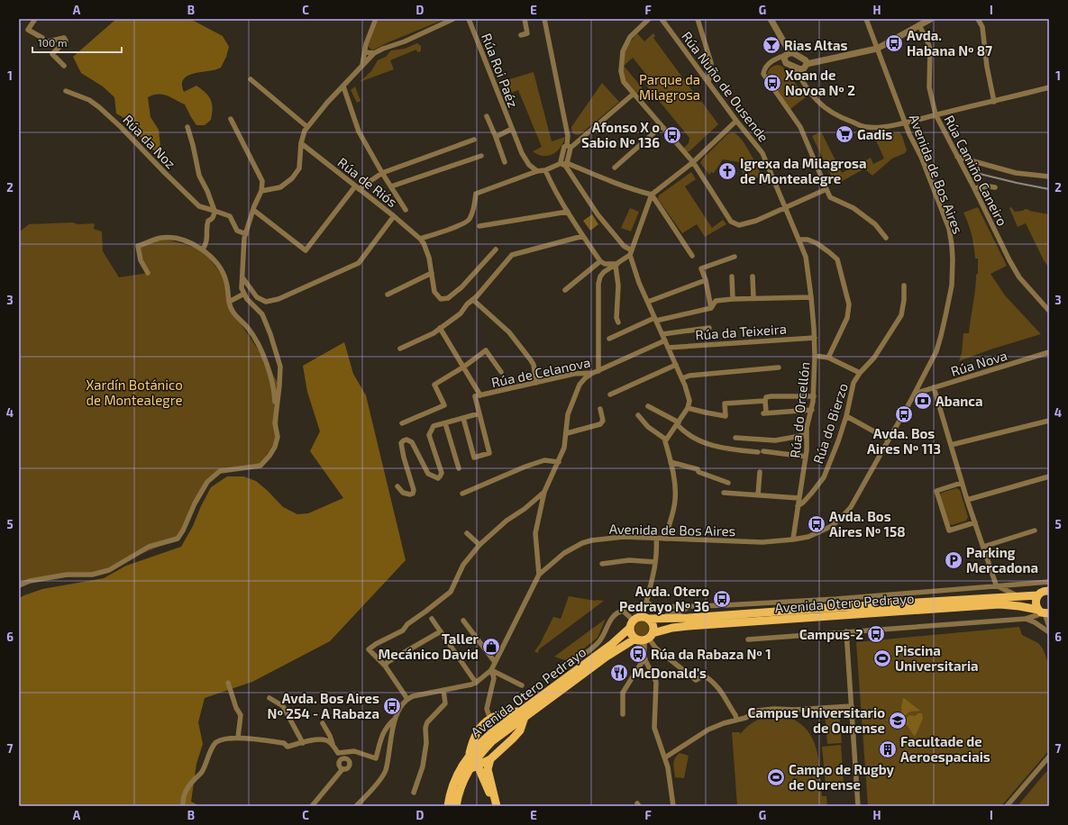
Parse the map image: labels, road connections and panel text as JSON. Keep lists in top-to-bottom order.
{
  "streets": {
    "main road": ["Avenida Otero Pedrayo"],
    "street": [
      "Rúa Roi Paéz",
      "Rúa Nuño de Ousende",
      "Rúa da Noz",
      "Rúa Camiño Caneiro",
      "Avenida de Bos Aires",
      "Rúa de Riós",
      "Rúa da Teixeira",
      "Rúa Nova",
      "Rúa de Celanova",
      "Rúa do Orcellón",
      "Rúa do Bierzo"
    ]
  },
  "crossings": [
    ["Rúa Nuño de Ousende", "Rúa da Teixeira"],
    ["Rúa Nuño de Ousende", "Rúa do Orcellón"],
    ["Avenida de Bos Aires", "Rúa Nova"],
    ["Avenida de Bos Aires", "Rúa do Orcellón"],
    ["Rúa do Orcellón", "Rúa do Bierzo"]
  ],
  "parks": ["Parque da Milagrosa", "Xardín Botánico de Montealegre"],
  "places": {
    "bus stop": [
      "Avda. Habana Nº 87",
      "Xoan de Novoa Nº 2",
      "Afonso X o Sabio Nº 136",
      "Avda. Bos Aires Nº 113",
      "Avda. Bos Aires Nº 158",
      "Avda. Otero Pedrayo Nº 36",
      "Campus-2",
      "Rúa da Rabaza Nº 1",
      "Avda. Bos Aires Nº 254 - A Rabaza"
    ],
    "bar": ["Rias Altas"],
    "supermarket": ["Gadis"],
    "church": ["Igrexa da Milagrosa de Montealegre"],
    "bank": ["Abanca"],
    "parking": ["Parking Mercadona"],
    "shop": ["Taller Mecánico David"],
    "sports": ["Piscina Universitaria", "Campo de Rugby de Ourense"],
    "restaurant": ["McDonald's"],
    "school or university": ["Campus Universitario de Ourense"],
    "building": ["Facultade de Aeroespaciais"]
  },
  "scale_bar": "100 m",
  "grid": {
    "columns": [
      "A",
      "B",
      "C",
      "D",
      "E",
      "F",
      "G",
      "H",
      "I"
    ],
    "rows": [
      "1",
      "2",
      "3",
      "4",
      "5",
      "6",
      "7"
    ]
  }
}
